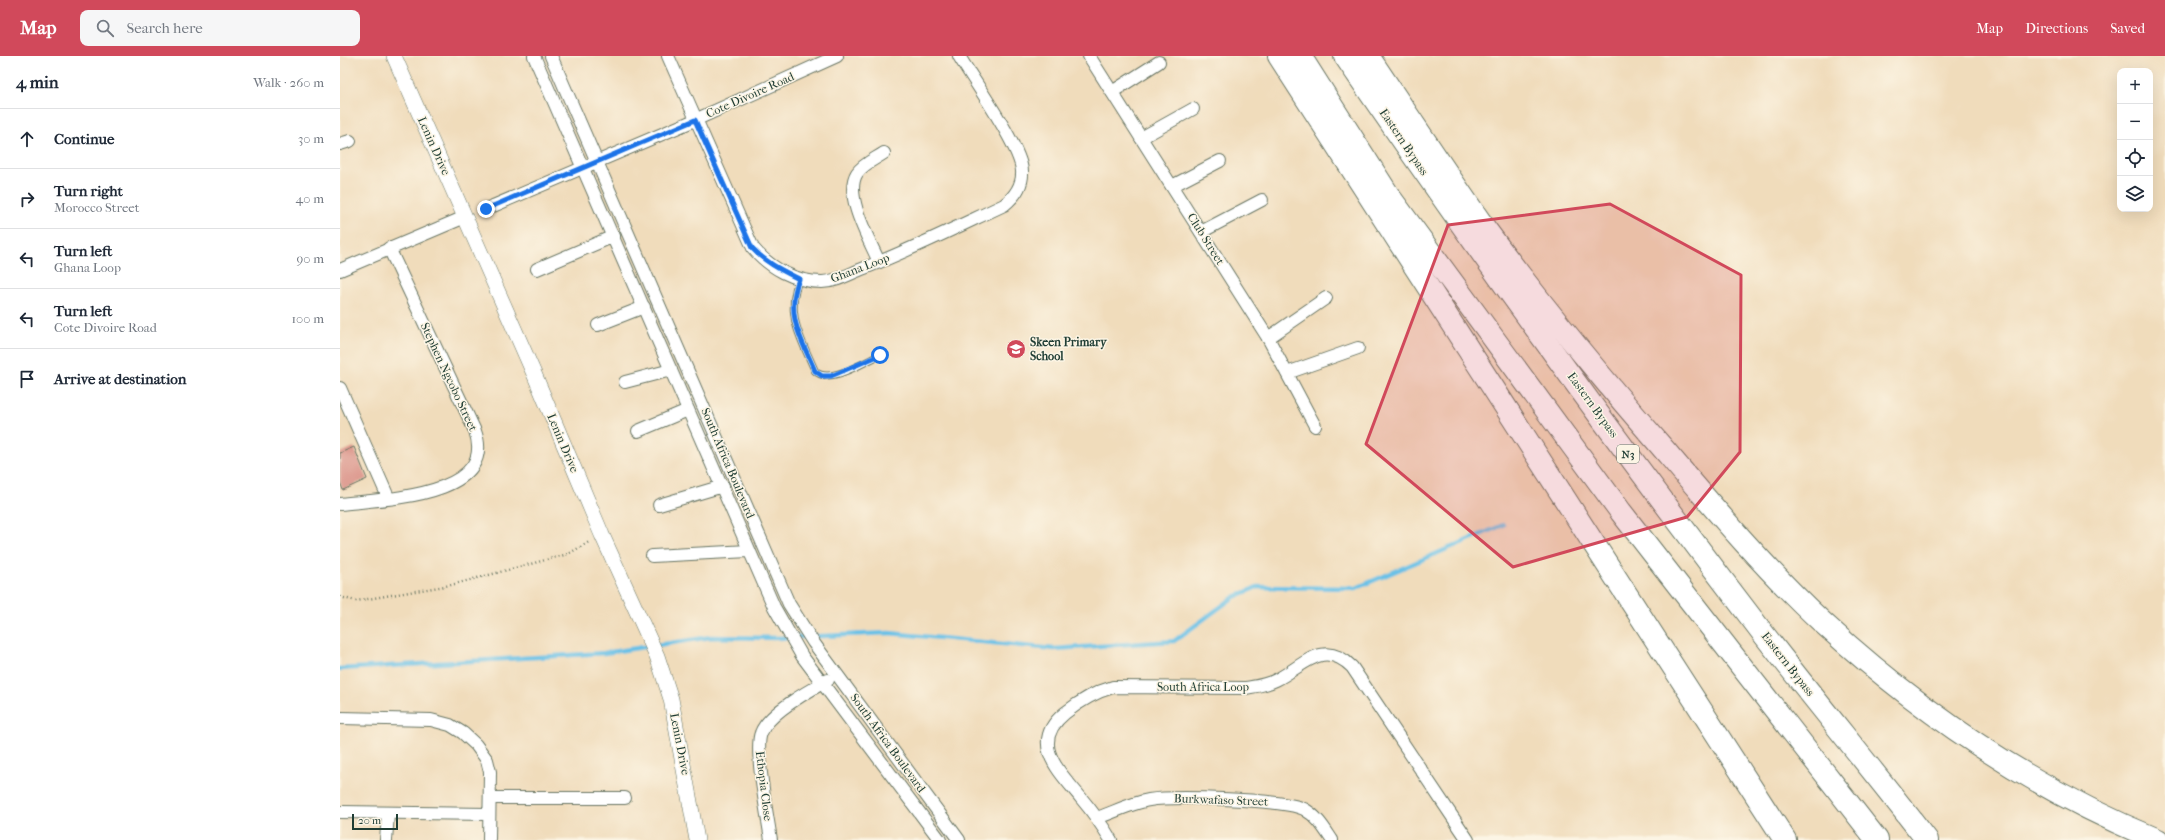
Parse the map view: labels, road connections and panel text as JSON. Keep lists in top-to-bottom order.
{
  "streets": {
    "highway": ["Eastern Bypass", "N3"],
    "street": [
      "Cote Divoire Road",
      "Lenin Drive",
      "Club Street",
      "Ghana Loop",
      "Stephen Ngcobo Street",
      "South Africa Boulevard",
      "South Africa Loop",
      "Ethopia Close",
      "Burkwafaso Street"
    ]
  },
  "crossings": [
    ["Cote Divoire Road", "Ghana Loop"],
    ["Cote Divoire Road", "South Africa Boulevard"],
    ["South Africa Boulevard", "Ethopia Close"],
    ["South Africa Loop", "Burkwafaso Street"]
  ],
  "places": {
    "school or university": ["Skeen Primary School"]
  },
  "scale_bar": "20 m",
  "page": {
    "header": "Map",
    "search": "Search here",
    "nav": ["Map", "Directions", "Saved"],
    "heading": ["4 min", "Walk · 260 m"],
    "map_buttons": ["+", "−"],
    "list": [
      ["Continue", "30 m"],
      ["Turn right", "Morocco Street", "40 m"],
      ["Turn left", "Ghana Loop", "90 m"],
      ["Turn left", "Cote Divoire Road", "100 m"],
      "Arrive at destination"
    ],
    "scale": "20 m"
  }
}
